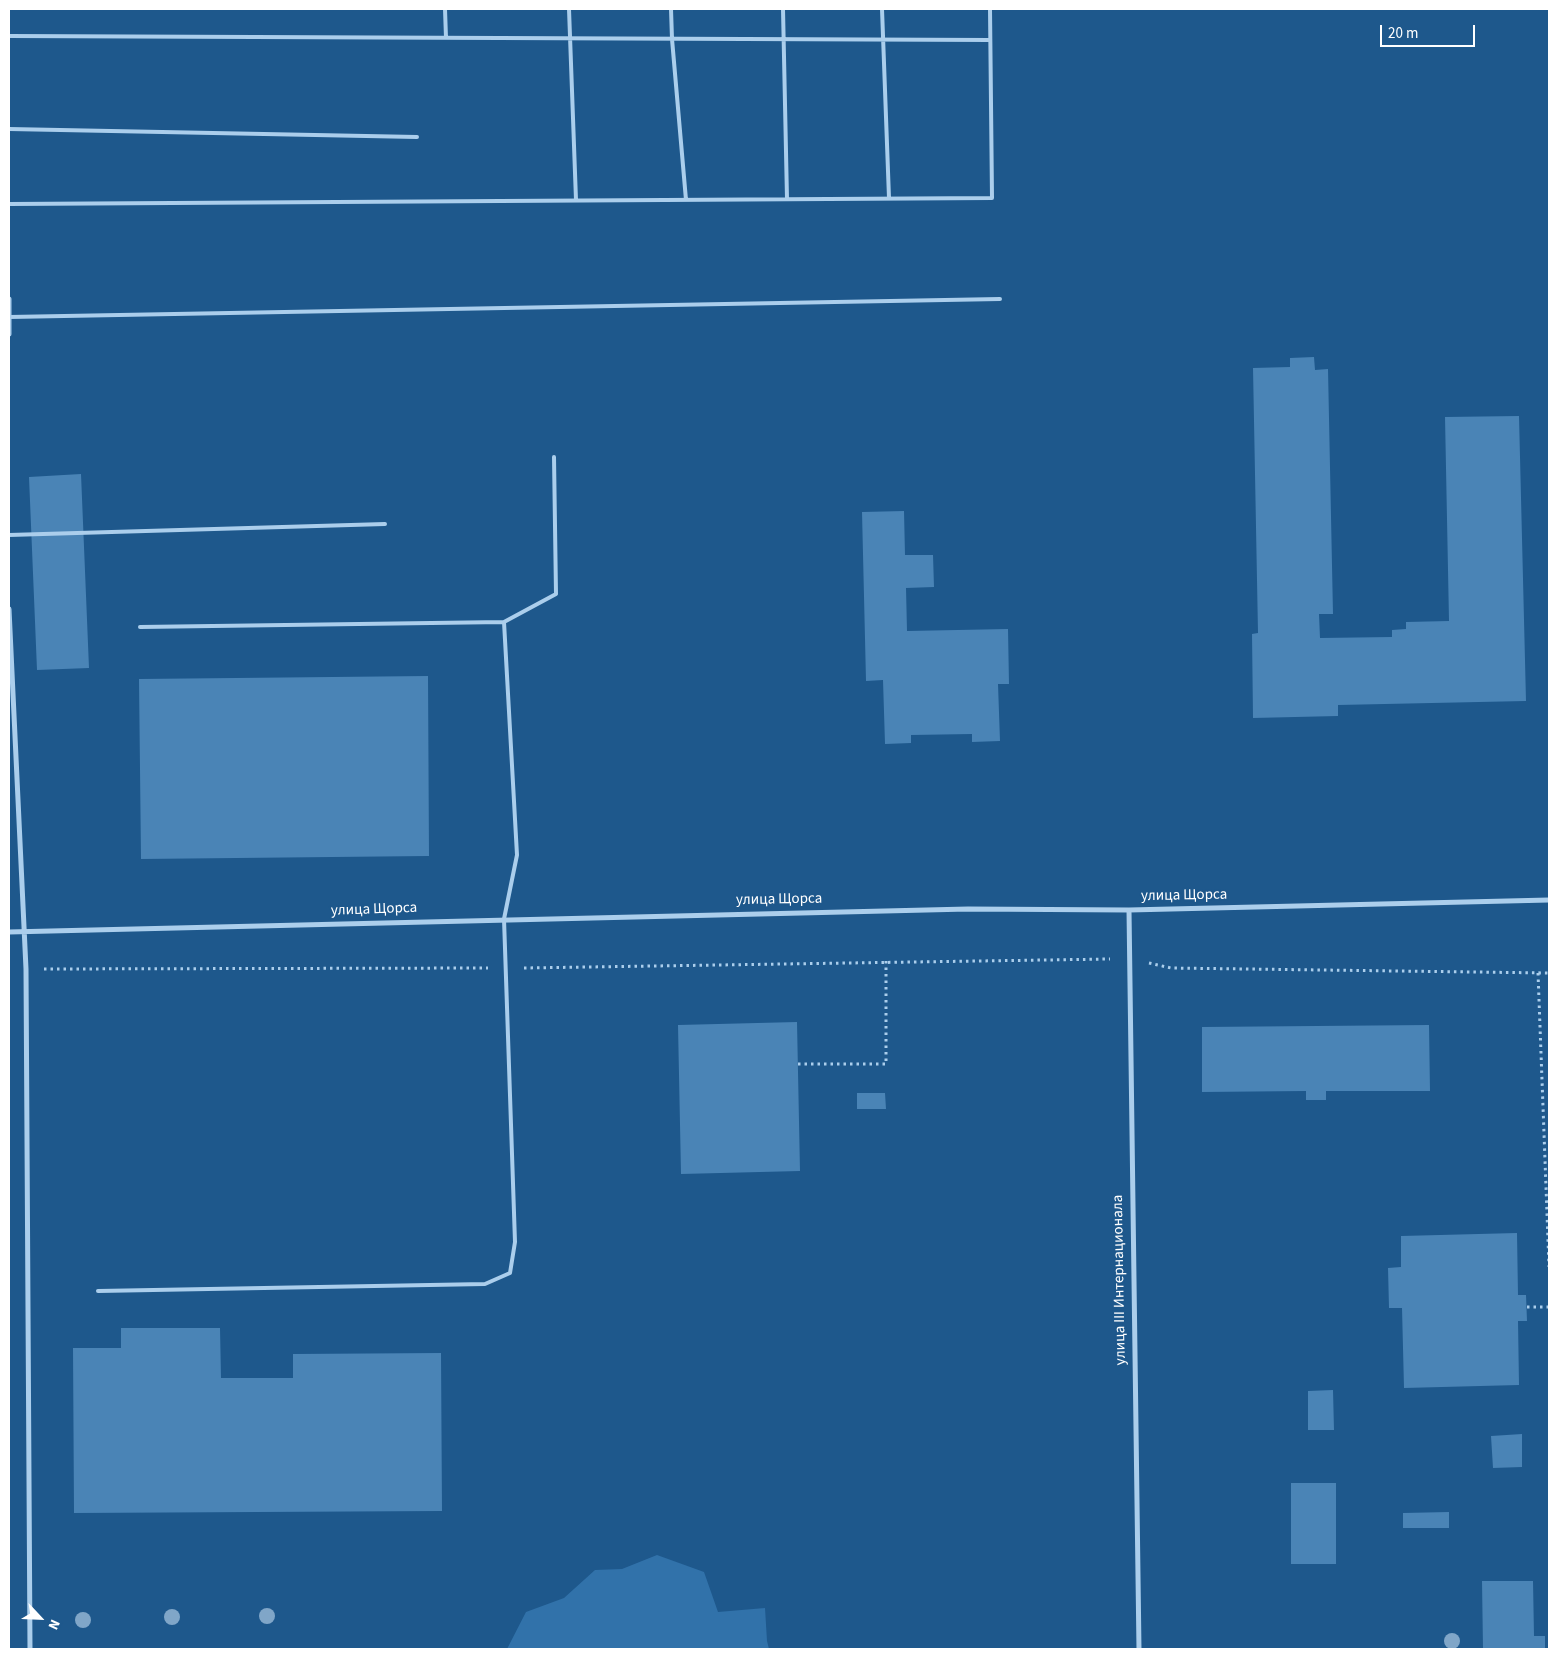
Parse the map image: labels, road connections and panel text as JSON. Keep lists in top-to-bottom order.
{
  "streets": {
    "street": ["улица Щорса", "улица III Интернационала"]
  },
  "crossings": [
    ["улица Щорса", "улица III Интернационала"]
  ],
  "scale_bar": "20 m",
  "north": "bottom right"
}
